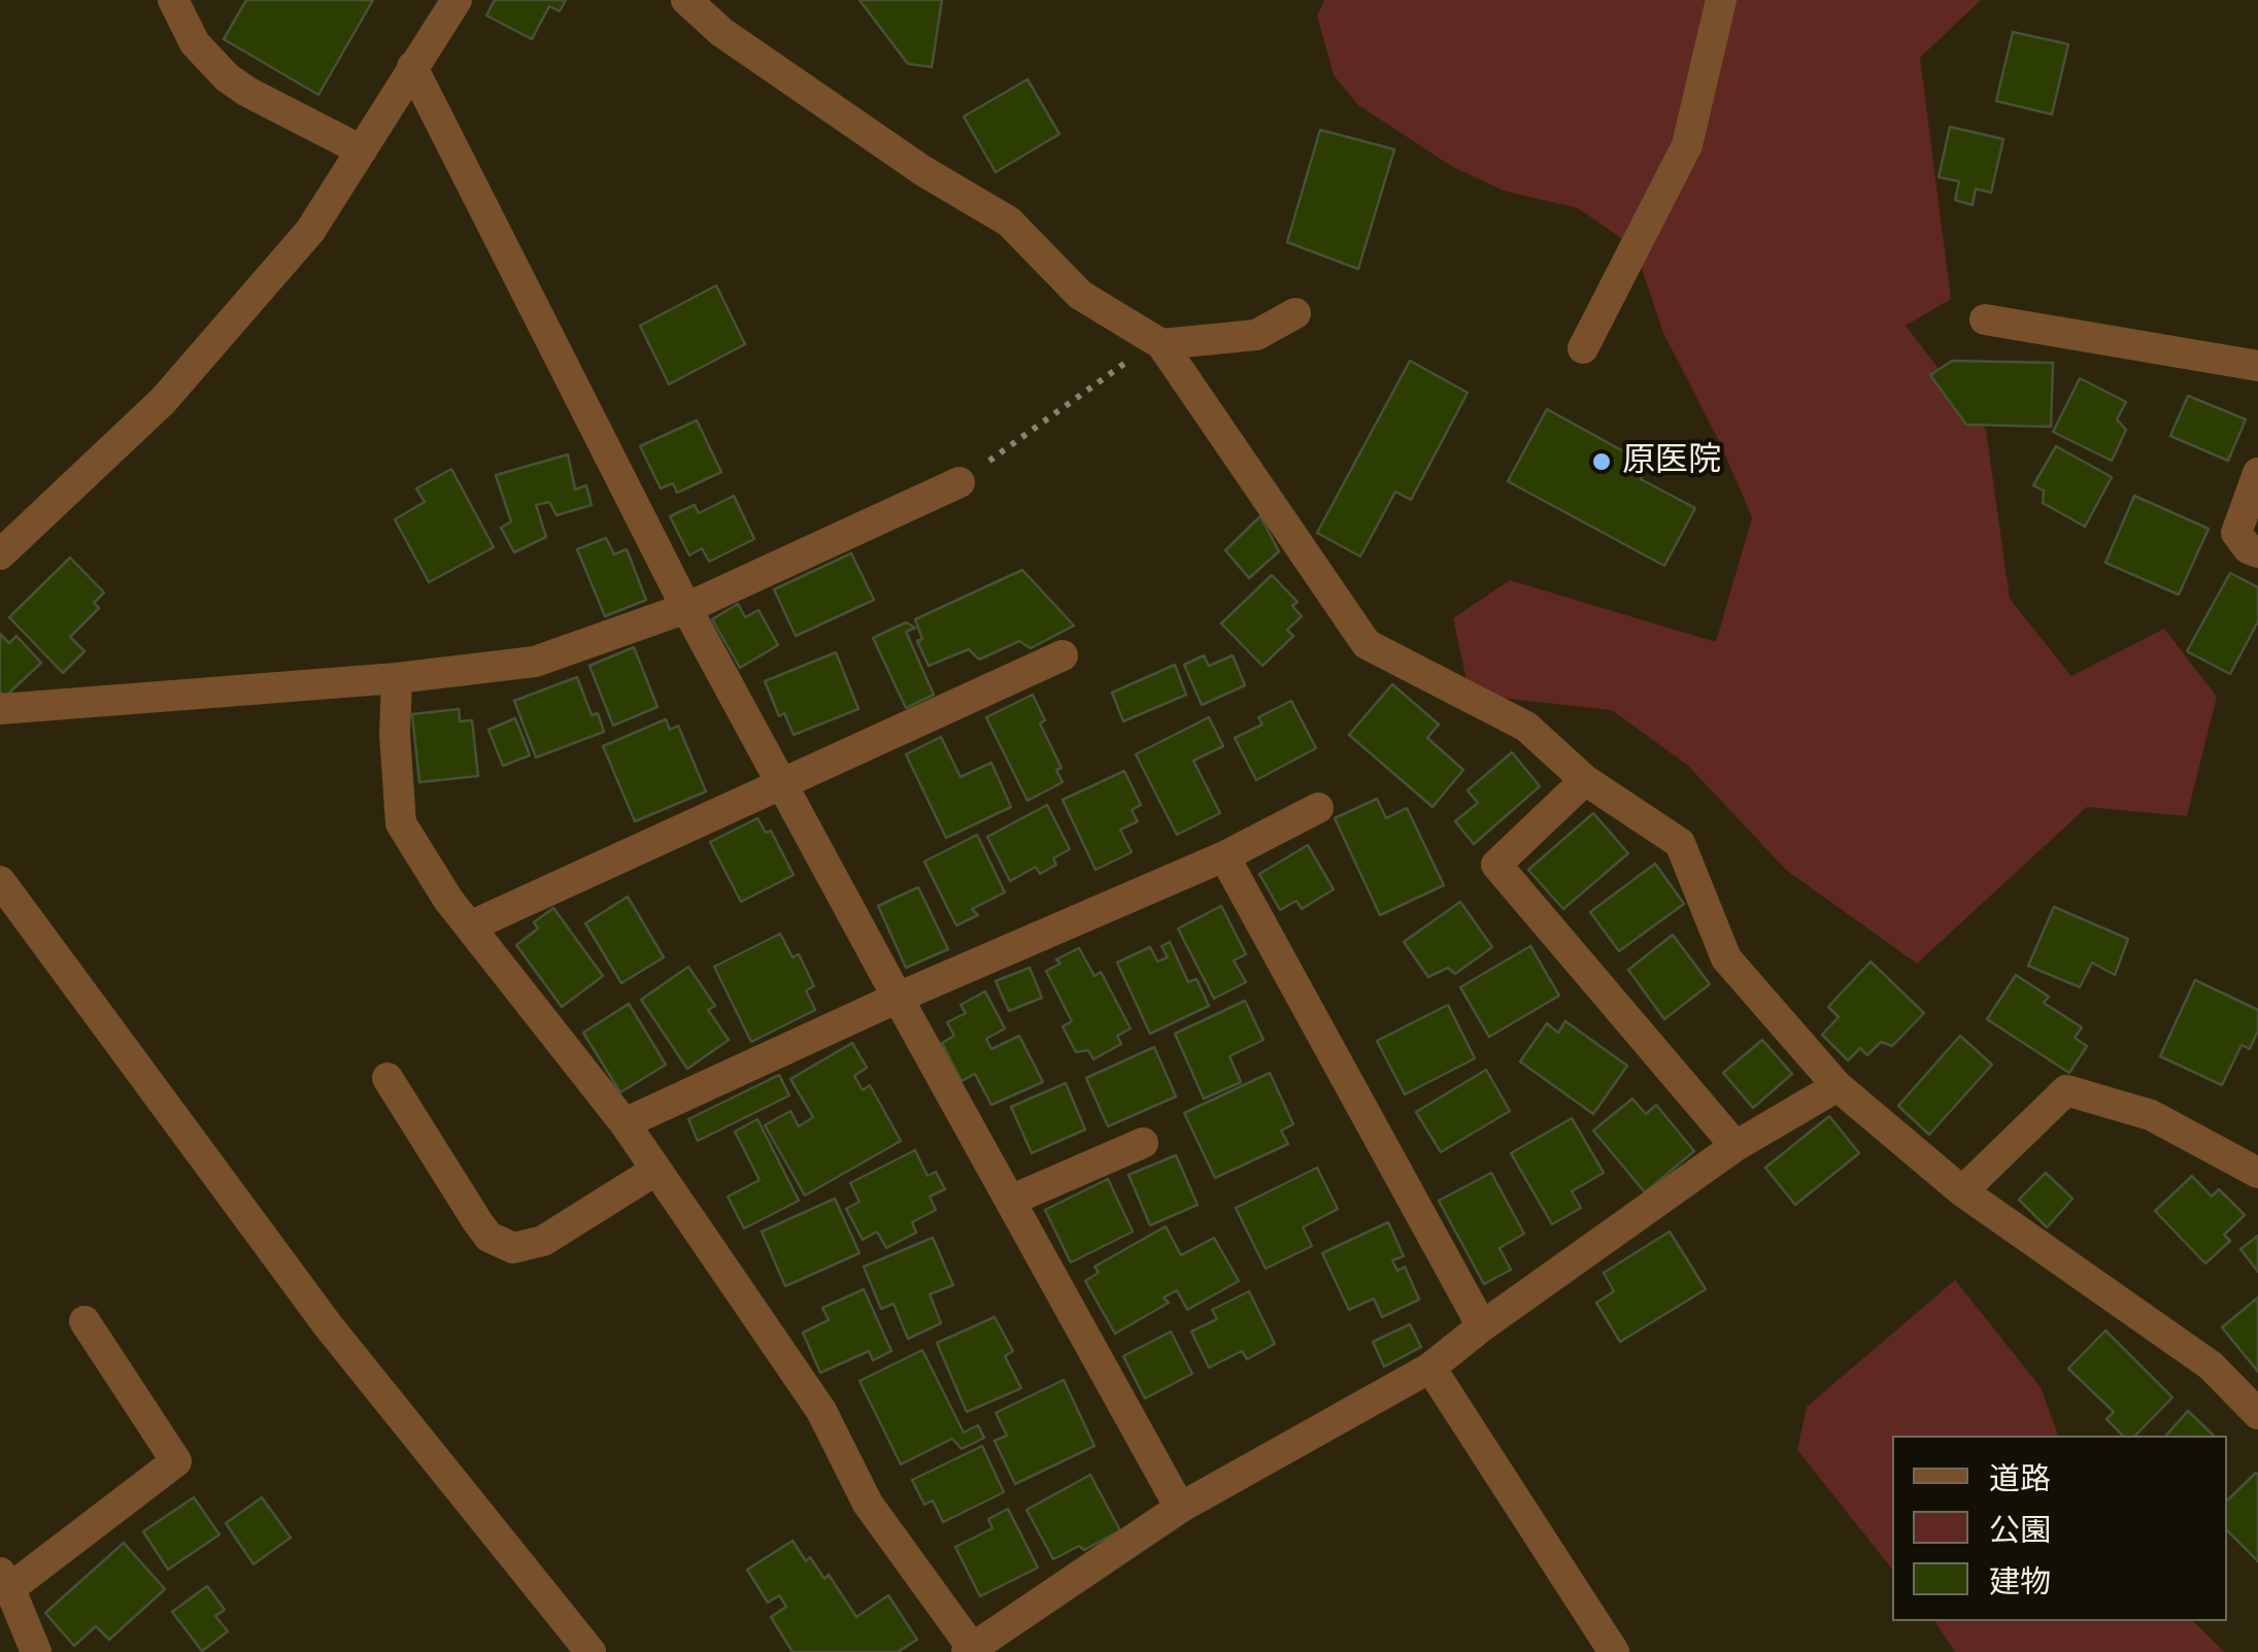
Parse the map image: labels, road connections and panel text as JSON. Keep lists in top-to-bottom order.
{
  "places": ["原医院"],
  "legend": ["道路", "公園", "建物"]
}
